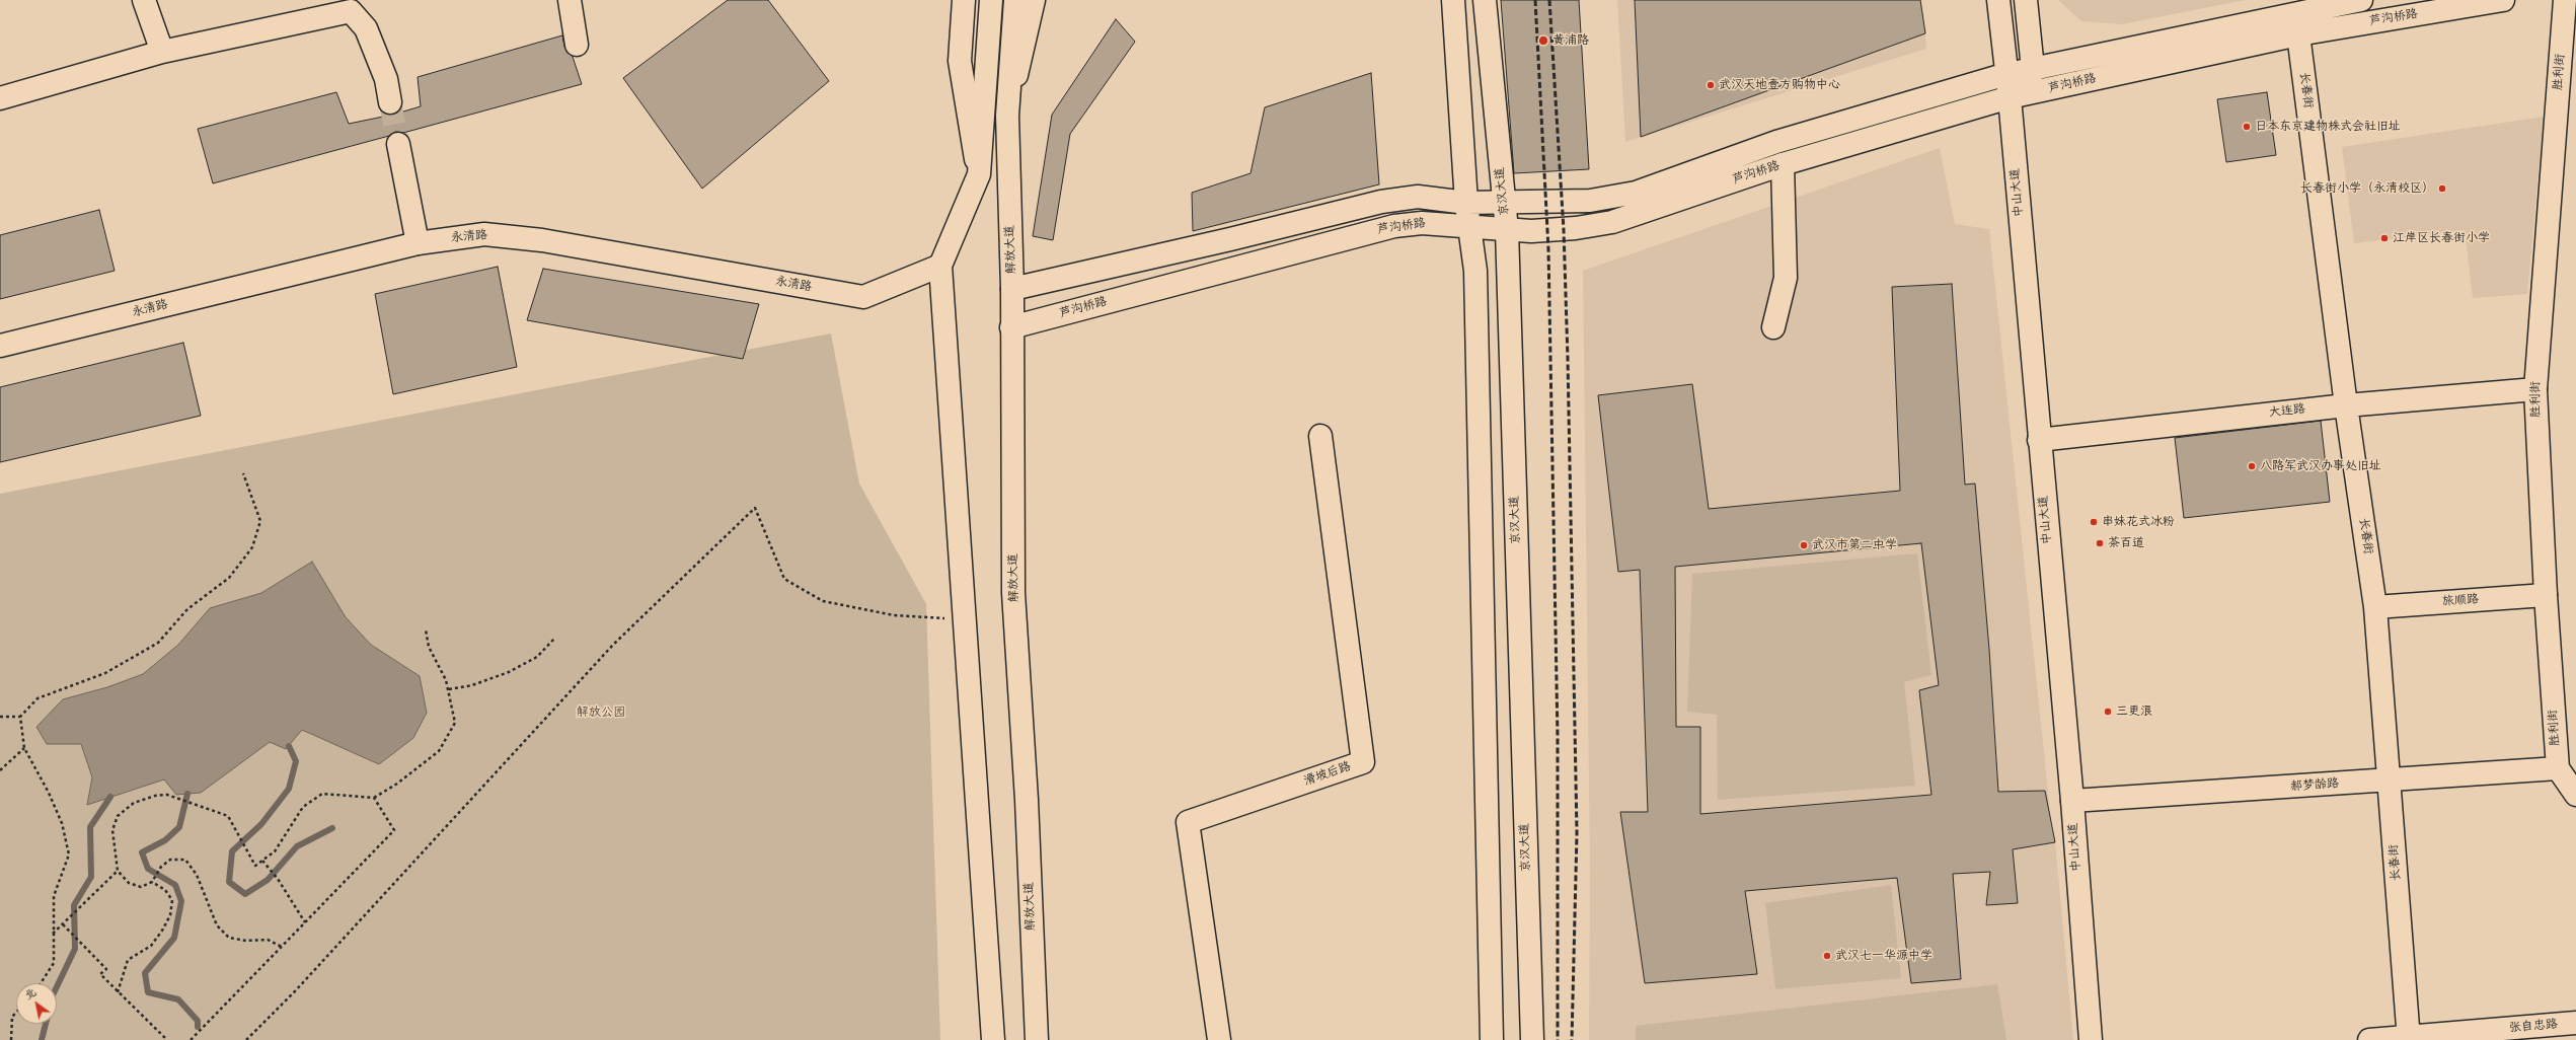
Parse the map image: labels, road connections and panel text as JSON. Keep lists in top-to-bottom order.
{
  "streets": {
    "main road": [
      "芦沟桥路",
      "胜利街",
      "长春街",
      "京汉大道",
      "中山大道",
      "永清路",
      "解放大道",
      "大连路",
      "旅顺路",
      "滑坡后路",
      "郝梦龄路",
      "张自忠路"
    ]
  },
  "crossings": [
    ["芦沟桥路", "长春街"],
    ["芦沟桥路", "京汉大道"],
    ["芦沟桥路", "中山大道"],
    ["芦沟桥路", "解放大道"],
    ["胜利街", "大连路"],
    ["胜利街", "旅顺路"],
    ["胜利街", "郝梦龄路"],
    ["长春街", "大连路"],
    ["长春街", "旅顺路"],
    ["长春街", "郝梦龄路"],
    ["长春街", "张自忠路"],
    ["中山大道", "大连路"],
    ["中山大道", "郝梦龄路"]
  ],
  "parks": ["解放公园"],
  "places": [
    "黄浦路",
    "武汉天地壹方购物中心",
    "日本东京建物株式会社旧址",
    "长春街小学（永清校区）",
    "江岸区长春街小学",
    "八路军武汉办事处旧址",
    "串妹花式冰粉",
    "茶百道",
    "武汉市第二中学",
    "三更浪",
    "武汉七一华源中学"
  ],
  "north": "top left"
}
